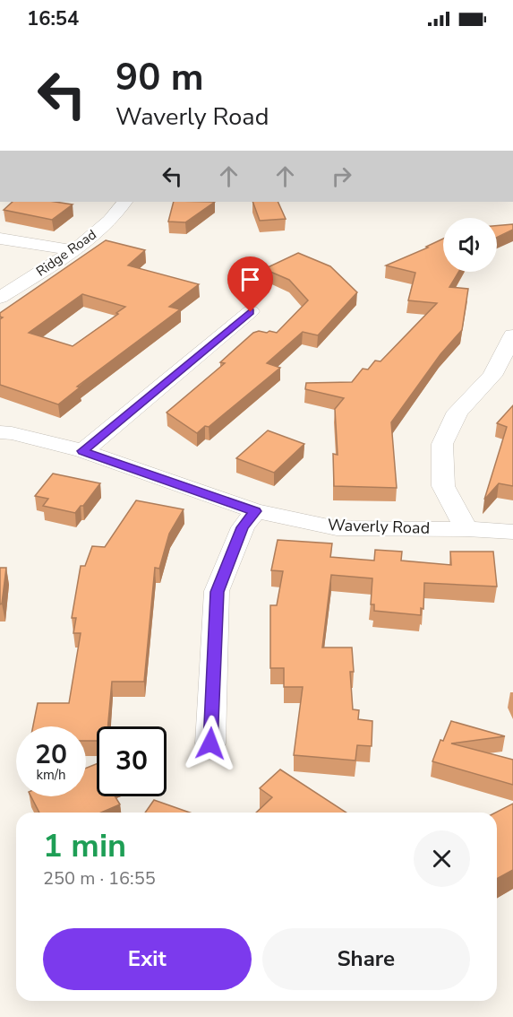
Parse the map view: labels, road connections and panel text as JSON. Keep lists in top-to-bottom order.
{
  "streets": {
    "street": ["Ridge Road", "Waverly Road"]
  },
  "page": {
    "status": "16:54",
    "turn": ["90 m", "Waverly Road"],
    "speed": "20 km/h",
    "limit": "30",
    "heading": ["1 min", "250 m · 16:55"],
    "buttons": ["Exit", "Share"]
  }
}
